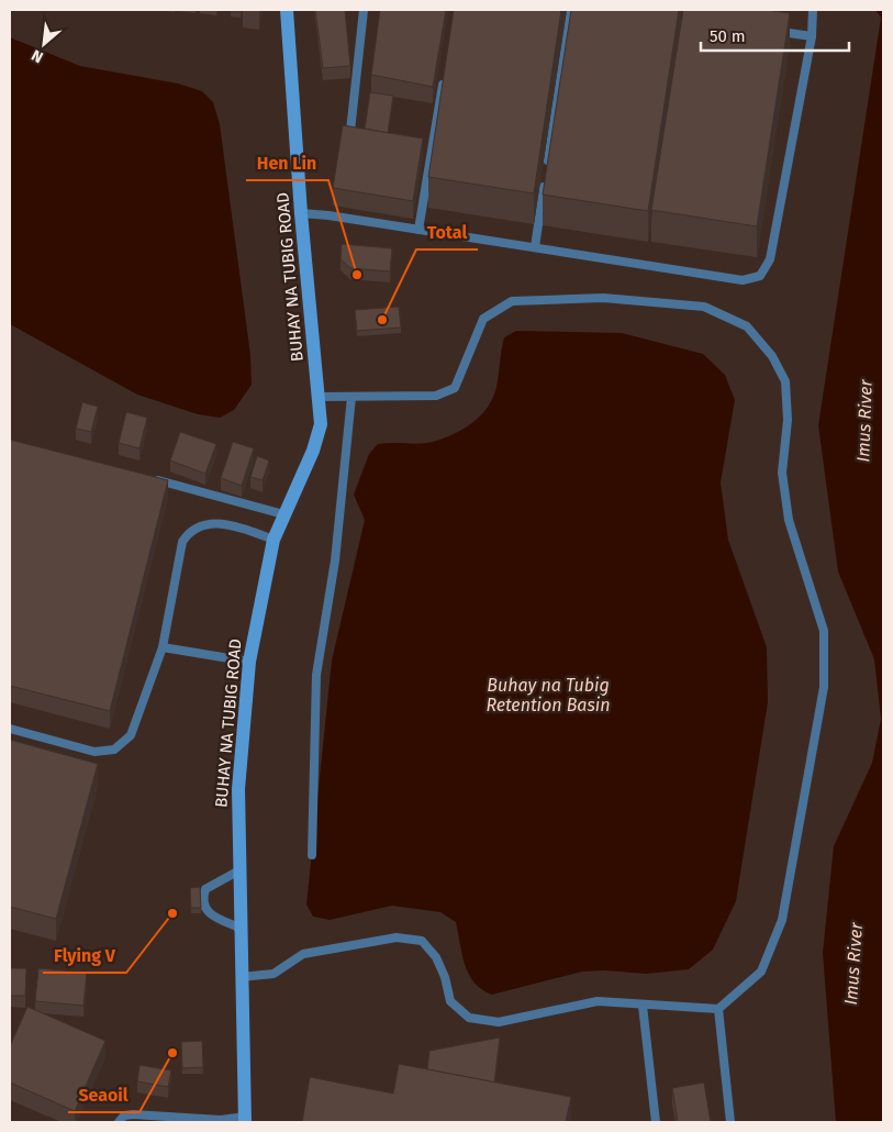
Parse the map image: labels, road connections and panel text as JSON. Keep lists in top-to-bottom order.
{
  "streets": {
    "main road": ["BUHAY NA TUBIG ROAD"]
  },
  "water": ["Imus River", "Buhay na Tubig Retention Basin"],
  "places": [
    "Hen Lin",
    "Total",
    "Flying V",
    "Seaoil"
  ],
  "scale_bar": "50 m",
  "north": "bottom left"
}
